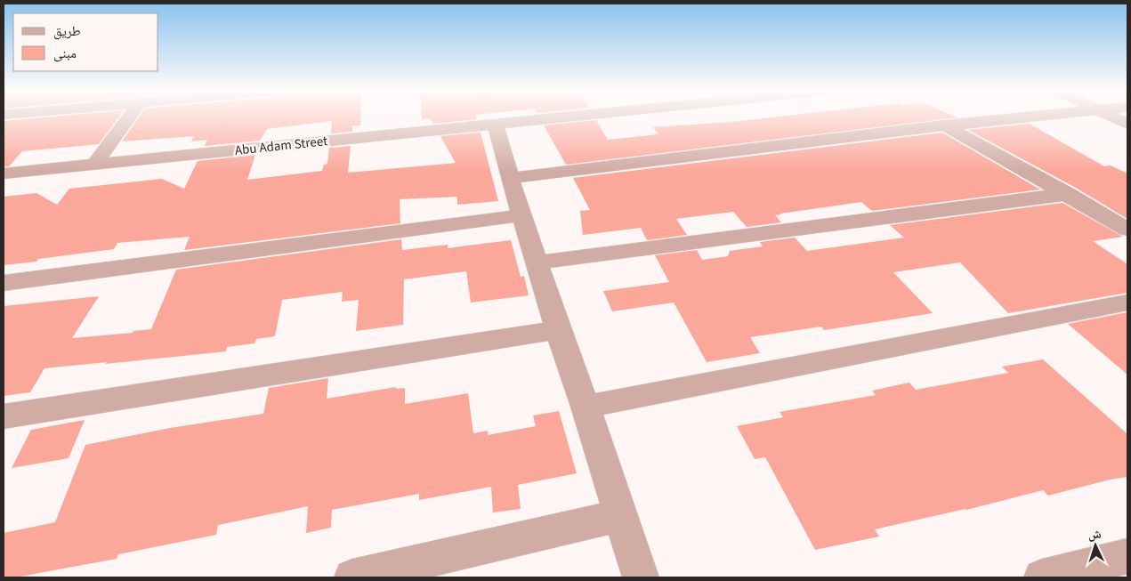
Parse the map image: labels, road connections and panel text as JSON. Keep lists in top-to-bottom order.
{
  "streets": {
    "street": ["Abu Adam Street"]
  },
  "legend": ["طريق", "مبنى"],
  "north": "top"
}
